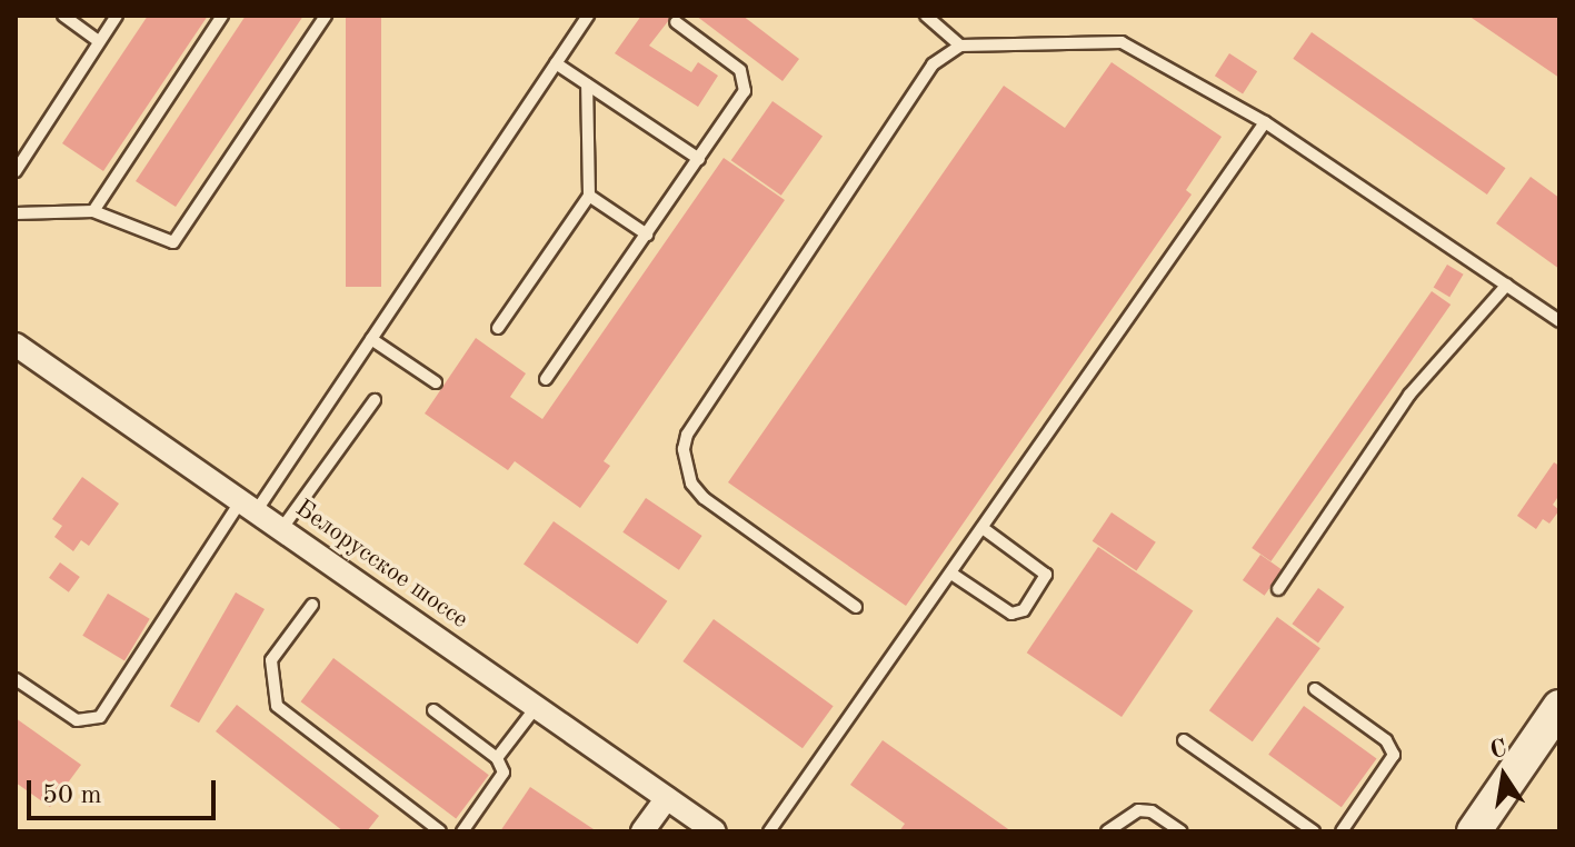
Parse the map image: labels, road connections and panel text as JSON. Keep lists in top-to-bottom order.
{
  "streets": {
    "street": ["Белорусское шоссе"]
  },
  "scale_bar": "50 m",
  "north": "top"
}
